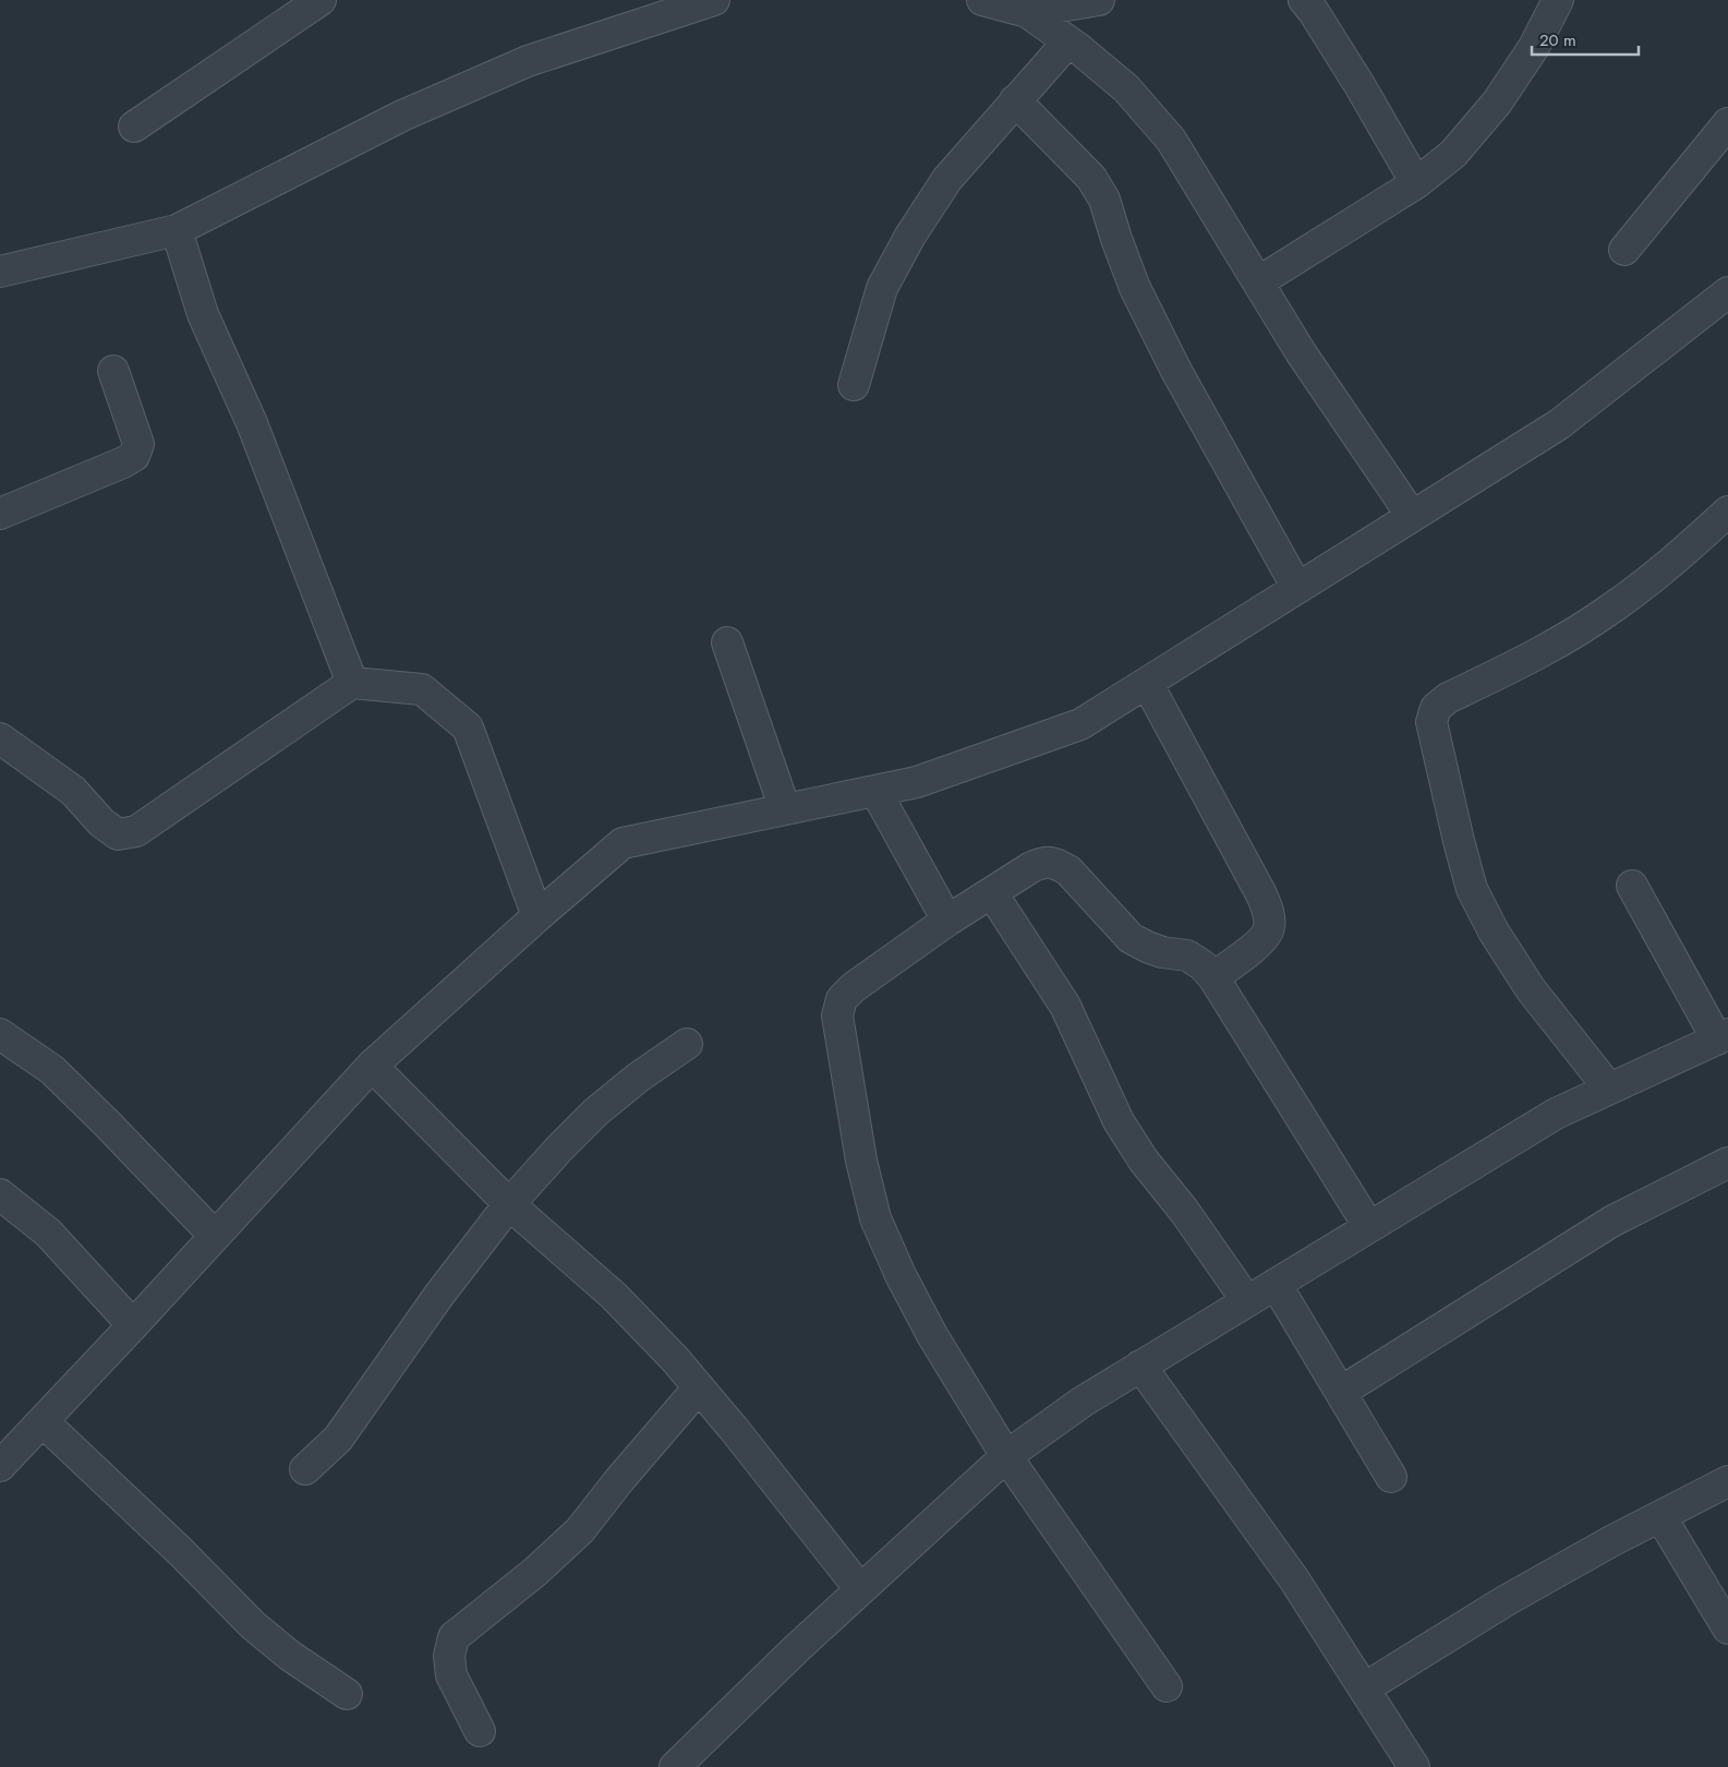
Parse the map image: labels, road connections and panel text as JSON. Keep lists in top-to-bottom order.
{
  "scale_bar": "20 m"
}
